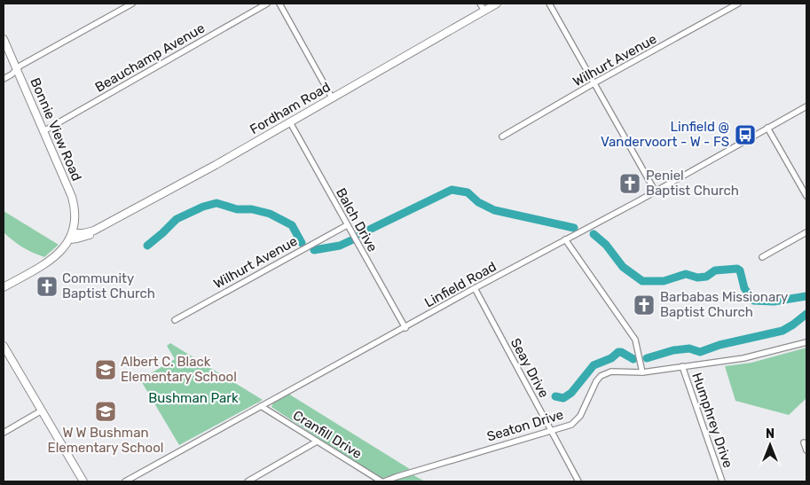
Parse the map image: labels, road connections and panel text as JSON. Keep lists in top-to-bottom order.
{
  "streets": {
    "street": [
      "Beauchamp Avenue",
      "Wilhurt Avenue",
      "Fordham Road",
      "Bonnie View Road",
      "Balch Drive",
      "Linfield Road",
      "Seay Drive",
      "Humphrey Drive",
      "Seaton Drive",
      "Cranfill Drive"
    ]
  },
  "crossings": [
    ["Beauchamp Avenue", "Bonnie View Road"],
    ["Wilhurt Avenue", "Balch Drive"],
    ["Fordham Road", "Bonnie View Road"],
    ["Fordham Road", "Balch Drive"],
    ["Balch Drive", "Linfield Road"],
    ["Linfield Road", "Seay Drive"],
    ["Linfield Road", "Cranfill Drive"],
    ["Seay Drive", "Seaton Drive"],
    ["Humphrey Drive", "Seaton Drive"],
    ["Seaton Drive", "Cranfill Drive"]
  ],
  "parks": ["Bushman Park"],
  "places": {
    "bus stop": ["Linfield @ Vandervoort - W - FS"],
    "church": ["Peniel Baptist Church", "Community Baptist Church", "Barbabas Missionary Baptist Church"],
    "school or university": ["Albert C. Black Elementary School", "W W Bushman Elementary School"]
  },
  "north": "top"
}
